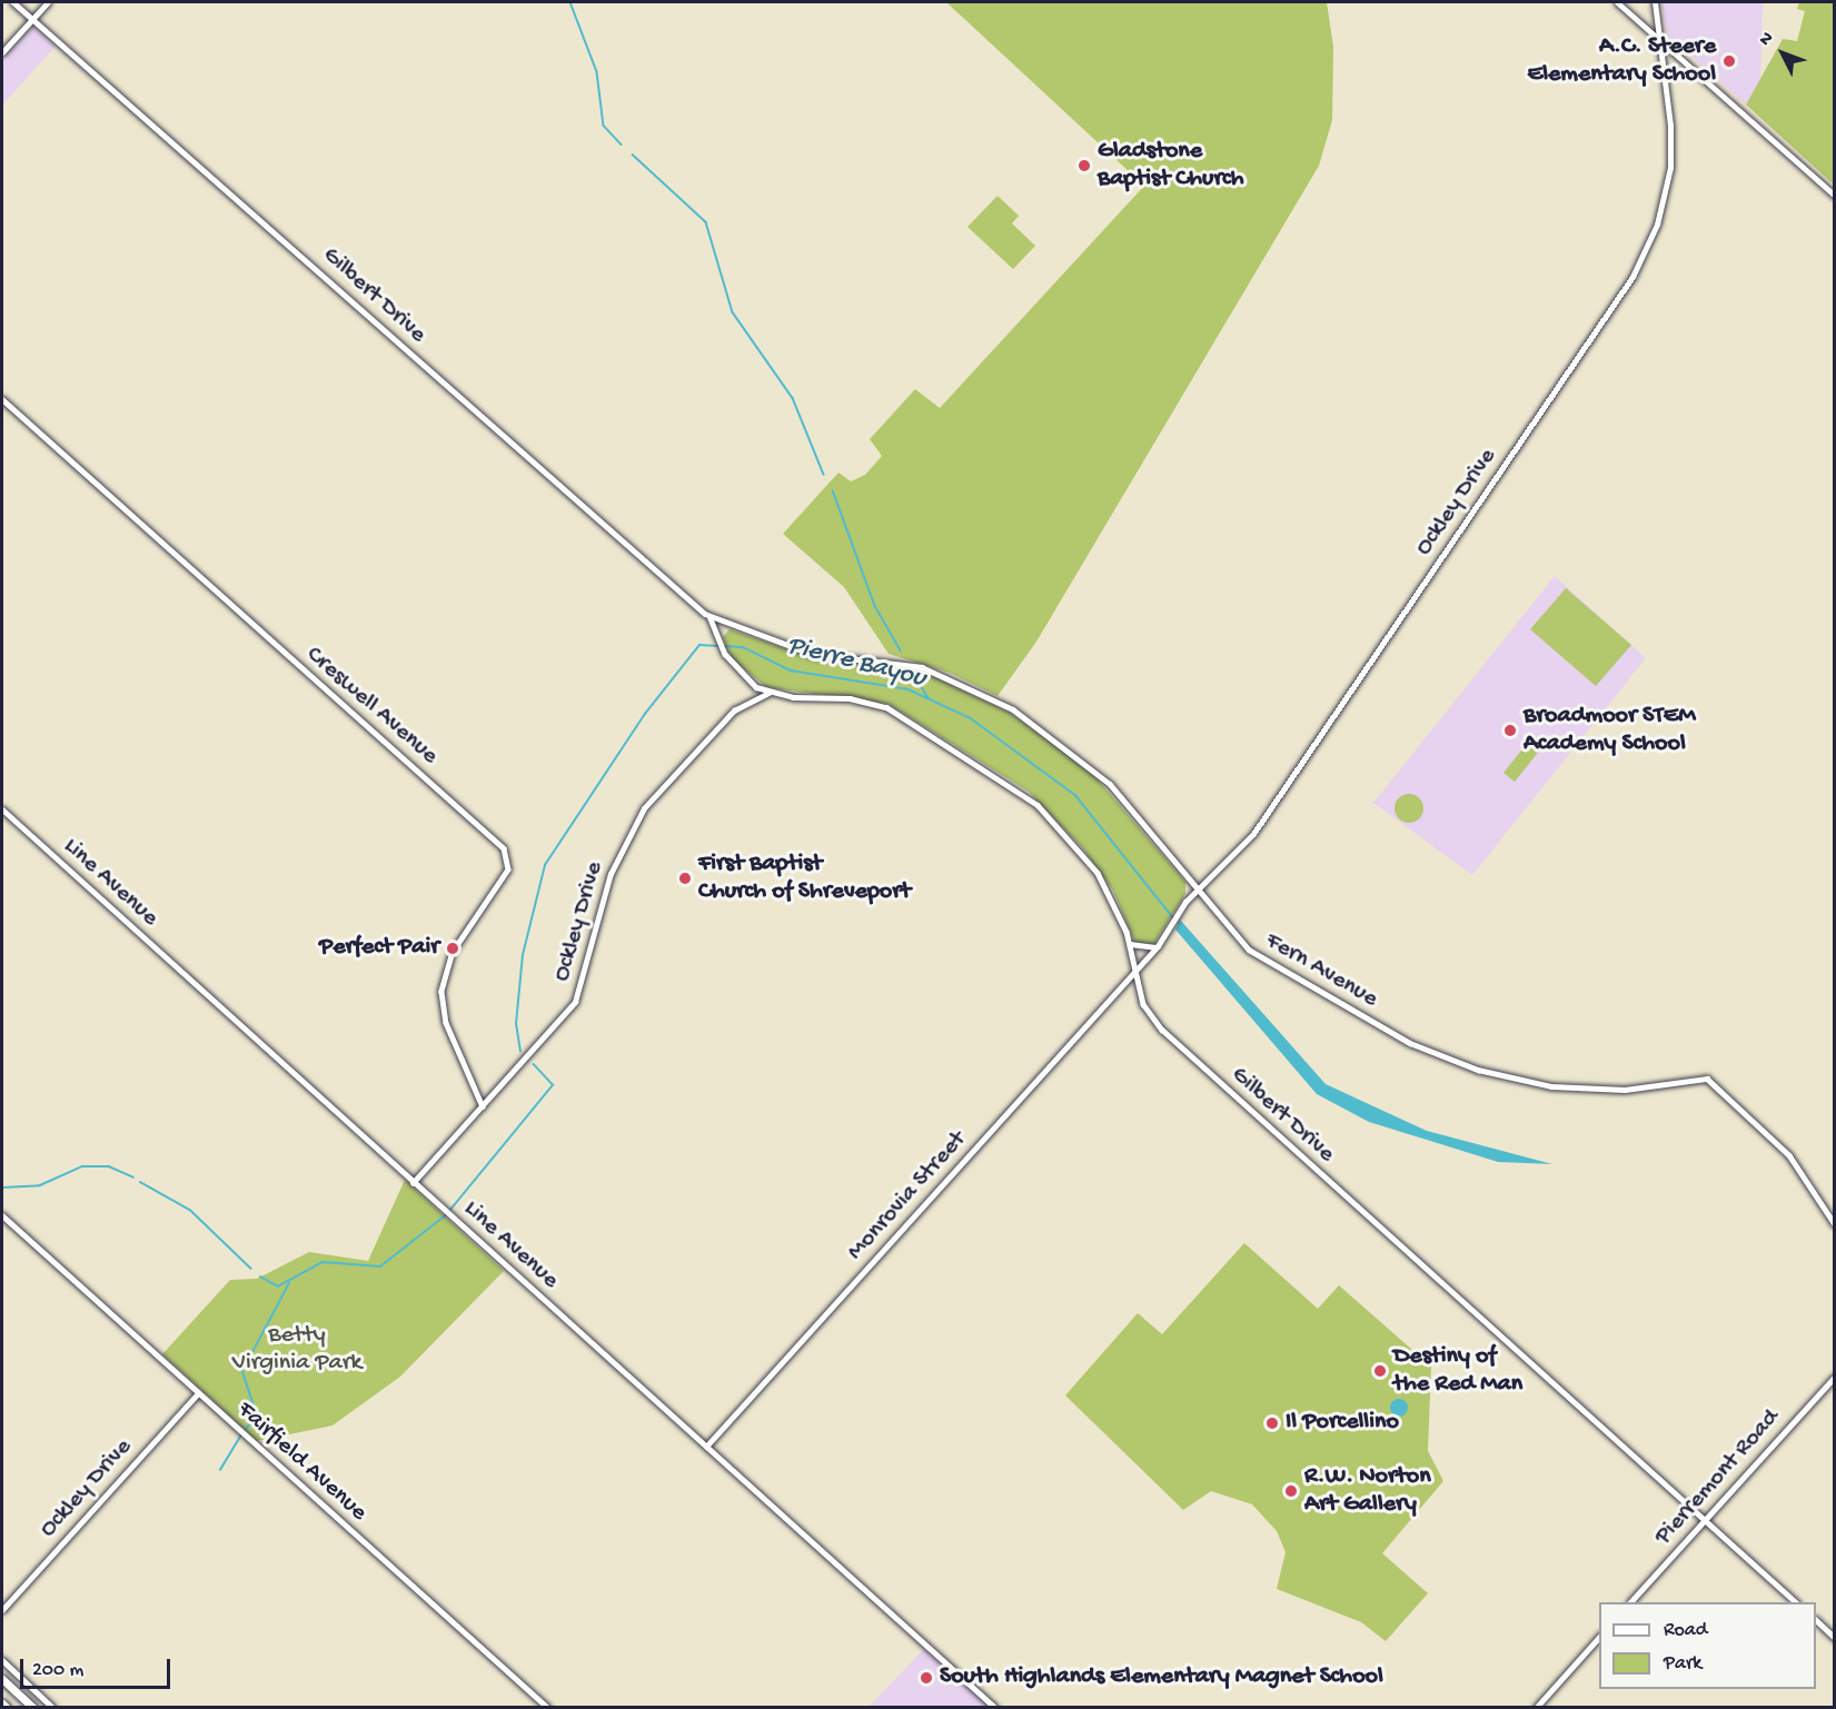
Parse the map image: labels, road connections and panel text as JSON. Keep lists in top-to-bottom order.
{
  "streets": {
    "main road": ["Line Avenue", "Pierremont Road"],
    "street": [
      "Gilbert Drive",
      "Ockley Drive",
      "Creswell Avenue",
      "Fern Avenue",
      "Monrovia Street",
      "Fairfield Avenue"
    ]
  },
  "crossings": [
    ["Gilbert Drive", "Ockley Drive"],
    ["Gilbert Drive", "Fern Avenue"],
    ["Gilbert Drive", "Monrovia Street"],
    ["Gilbert Drive", "Pierremont Road"],
    ["Ockley Drive", "Creswell Avenue"],
    ["Ockley Drive", "Line Avenue"],
    ["Ockley Drive", "Fern Avenue"],
    ["Ockley Drive", "Monrovia Street"],
    ["Ockley Drive", "Fairfield Avenue"],
    ["Line Avenue", "Monrovia Street"]
  ],
  "water": ["Pierre Bayou"],
  "parks": ["Betty Virginia Park"],
  "places": [
    "A.C. Steere Elementary School",
    "Gladstone Baptist Church",
    "Broadmoor STEM Academy School",
    "First Baptist Church of Shreveport",
    "Perfect Pair",
    "Destiny of the Red Man",
    "Il Porcellino",
    "R.W. Norton Art Gallery",
    "South Highlands Elementary Magnet School"
  ],
  "legend": ["Road", "Park"],
  "scale_bar": "200 m",
  "north": "top left"
}
